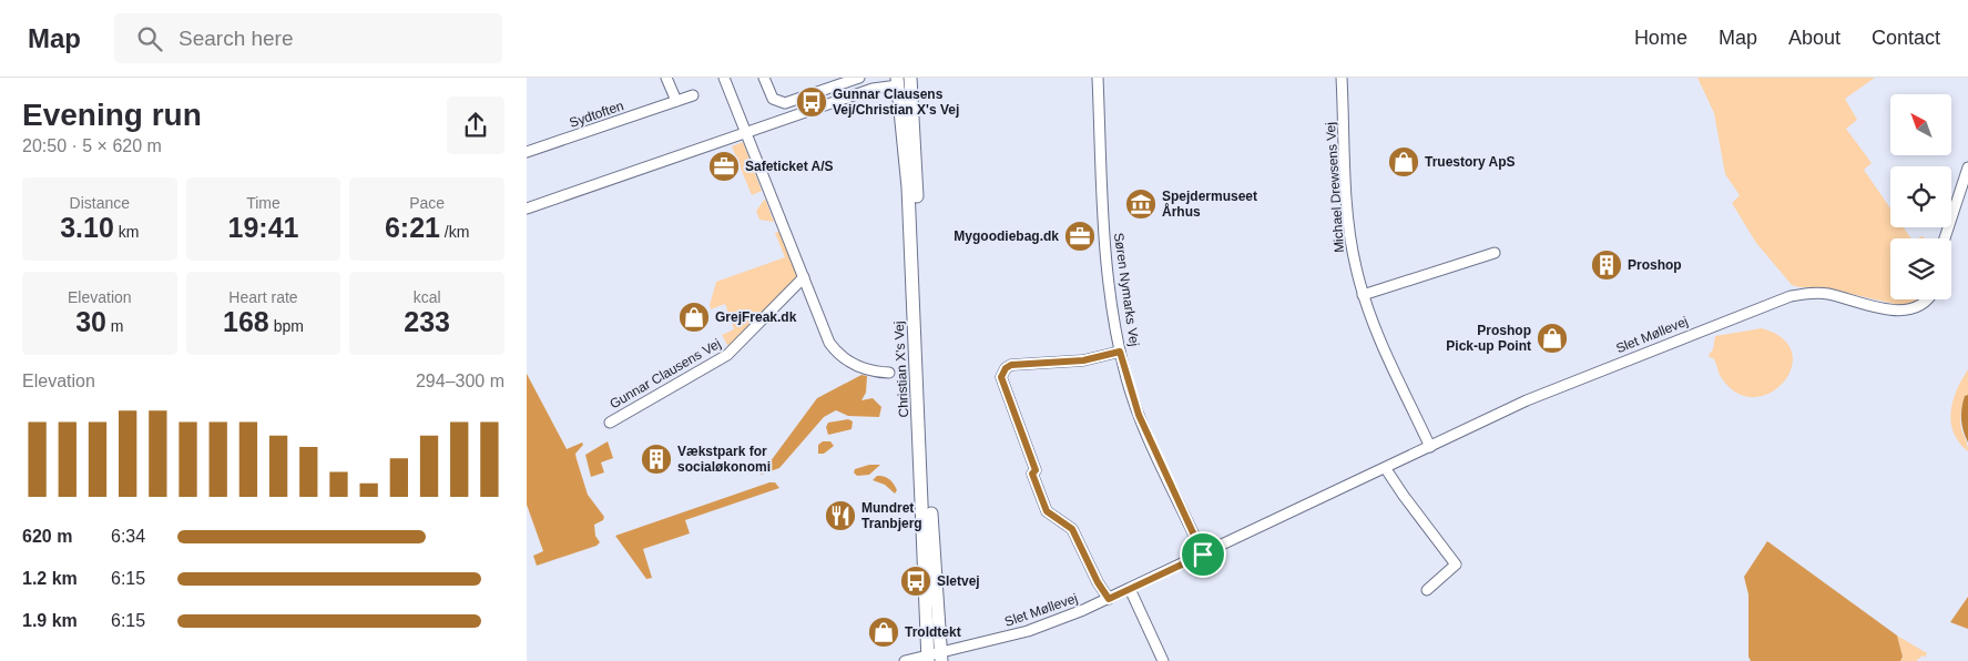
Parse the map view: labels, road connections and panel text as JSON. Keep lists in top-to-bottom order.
{
  "streets": {
    "main road": ["Christian X's Vej"],
    "street": [
      "Sydtoften",
      "Michael Drewsens Vej",
      "Søren Nymarks Vej",
      "Slet Møllevej",
      "Gunnar Clausens Vej"
    ]
  },
  "crossings": [
    ["Michael Drewsens Vej", "Slet Møllevej"],
    ["Søren Nymarks Vej", "Slet Møllevej"],
    ["Slet Møllevej", "Christian X's Vej"]
  ],
  "places": {
    "bus stop": ["Gunnar Clausens Vej/Christian X's Vej", "Sletvej"],
    "shop": [
      "Truestory ApS",
      "GrejFreak.dk",
      "Proshop Pick-up Point",
      "Troldtekt"
    ],
    "office": ["Safeticket A/S", "Mygoodiebag.dk"],
    "museum": ["Spejdermuseet Århus"],
    "building": ["Proshop", "Vækstpark for socialøkonomi"],
    "restaurant": ["Mundret Tranbjerg"]
  },
  "north": "top left",
  "page": {
    "header": "Map",
    "search": "Search here",
    "nav": [
      "Home",
      "Map",
      "About",
      "Contact"
    ],
    "heading": ["Evening run", "20:50 · 5 × 620 m"],
    "stats": [
      ["Distance", "3.10 km"],
      ["Time", "19:41"],
      ["Pace", "6:21 /km"],
      ["Elevation", "30 m"],
      ["Heart rate", "168 bpm"],
      ["kcal", "233"]
    ],
    "chart": ["Elevation", "294–300 m"],
    "list": [
      {
        "name": "620 m",
        "note": "6:34"
      },
      {
        "name": "1.2 km",
        "note": "6:15"
      },
      {
        "name": "1.9 km",
        "note": "6:15"
      }
    ]
  }
}
